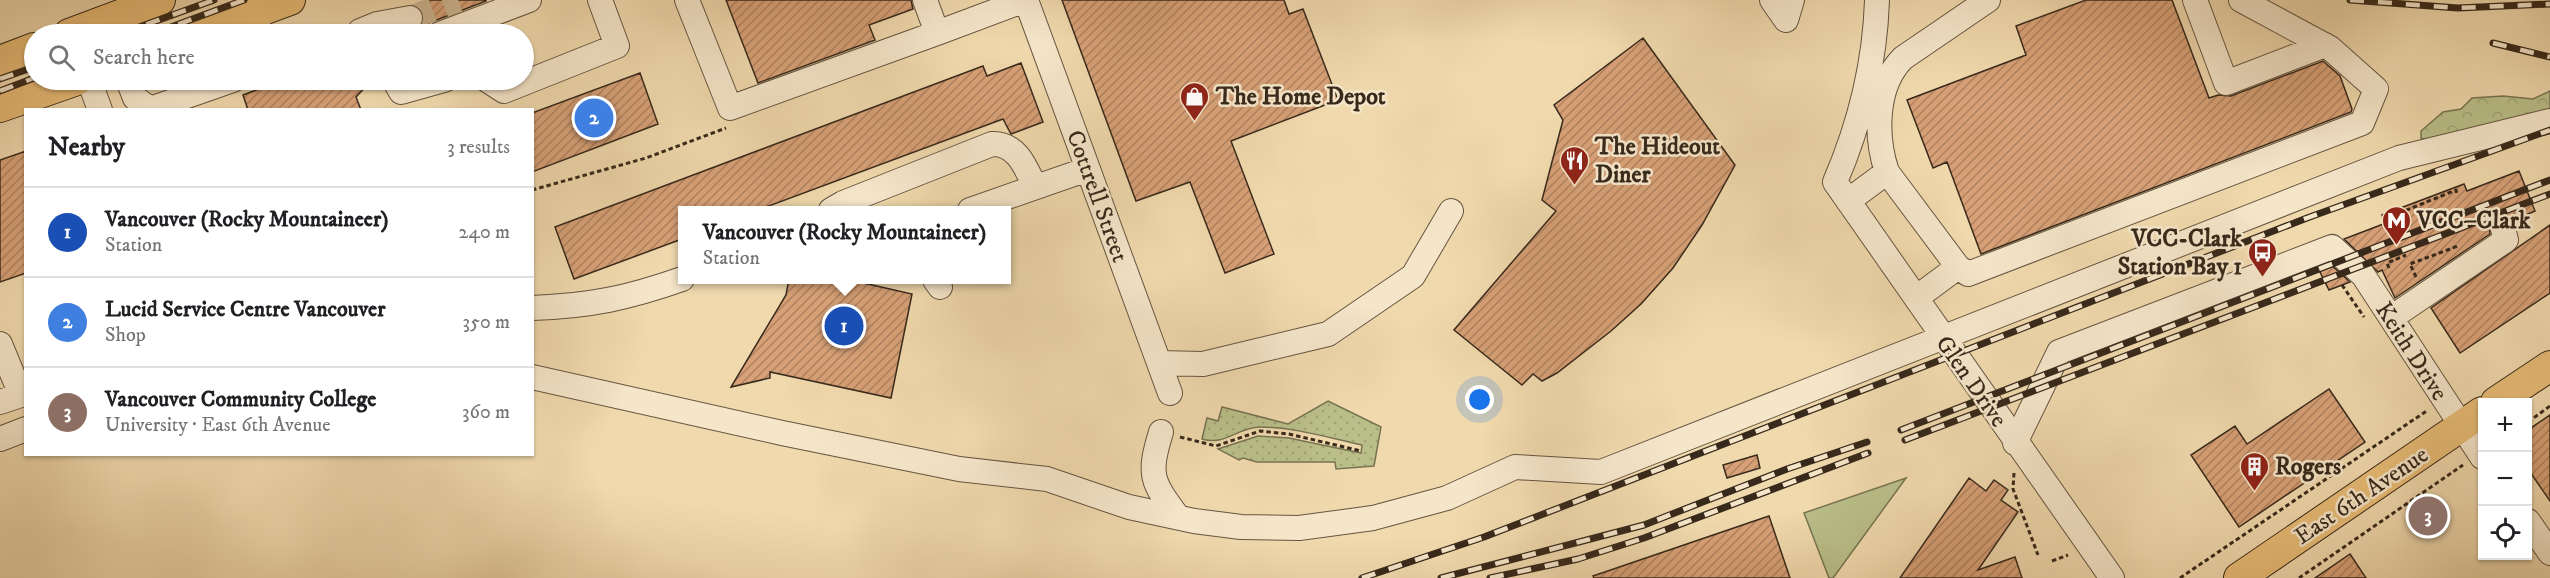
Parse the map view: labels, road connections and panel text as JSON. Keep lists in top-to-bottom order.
{
  "streets": {
    "main road": ["East 6th Avenue"],
    "street": ["Cottrell Street", "Keith Drive", "Glen Drive"]
  },
  "crossings": [
    ["Keith Drive", "Glen Drive"],
    ["Keith Drive", "East 6th Avenue"]
  ],
  "places": {
    "shop": ["The Home Depot"],
    "restaurant": ["The Hideout Diner"],
    "metro station": ["VCC–Clark"],
    "bus stop": ["VCC-Clark Station Bay 1"],
    "building": ["Rogers"]
  },
  "page": {
    "search": "Search here",
    "pins": ["2", "1", "3"],
    "heading": ["Nearby", "3 results"],
    "list": [
      {
        "mark": "1",
        "name": "Vancouver (Rocky Mountaineer)",
        "note": "Station",
        "value": "240 m"
      },
      {
        "mark": "2",
        "name": "Lucid Service Centre Vancouver",
        "note": "Shop",
        "value": "350 m"
      },
      {
        "mark": "3",
        "name": "Vancouver Community College",
        "note": "University · East 6th Avenue",
        "value": "360 m"
      }
    ],
    "popup": ["Vancouver (Rocky Mountaineer)", "Station"],
    "map_buttons": ["+", "−"]
  }
}
